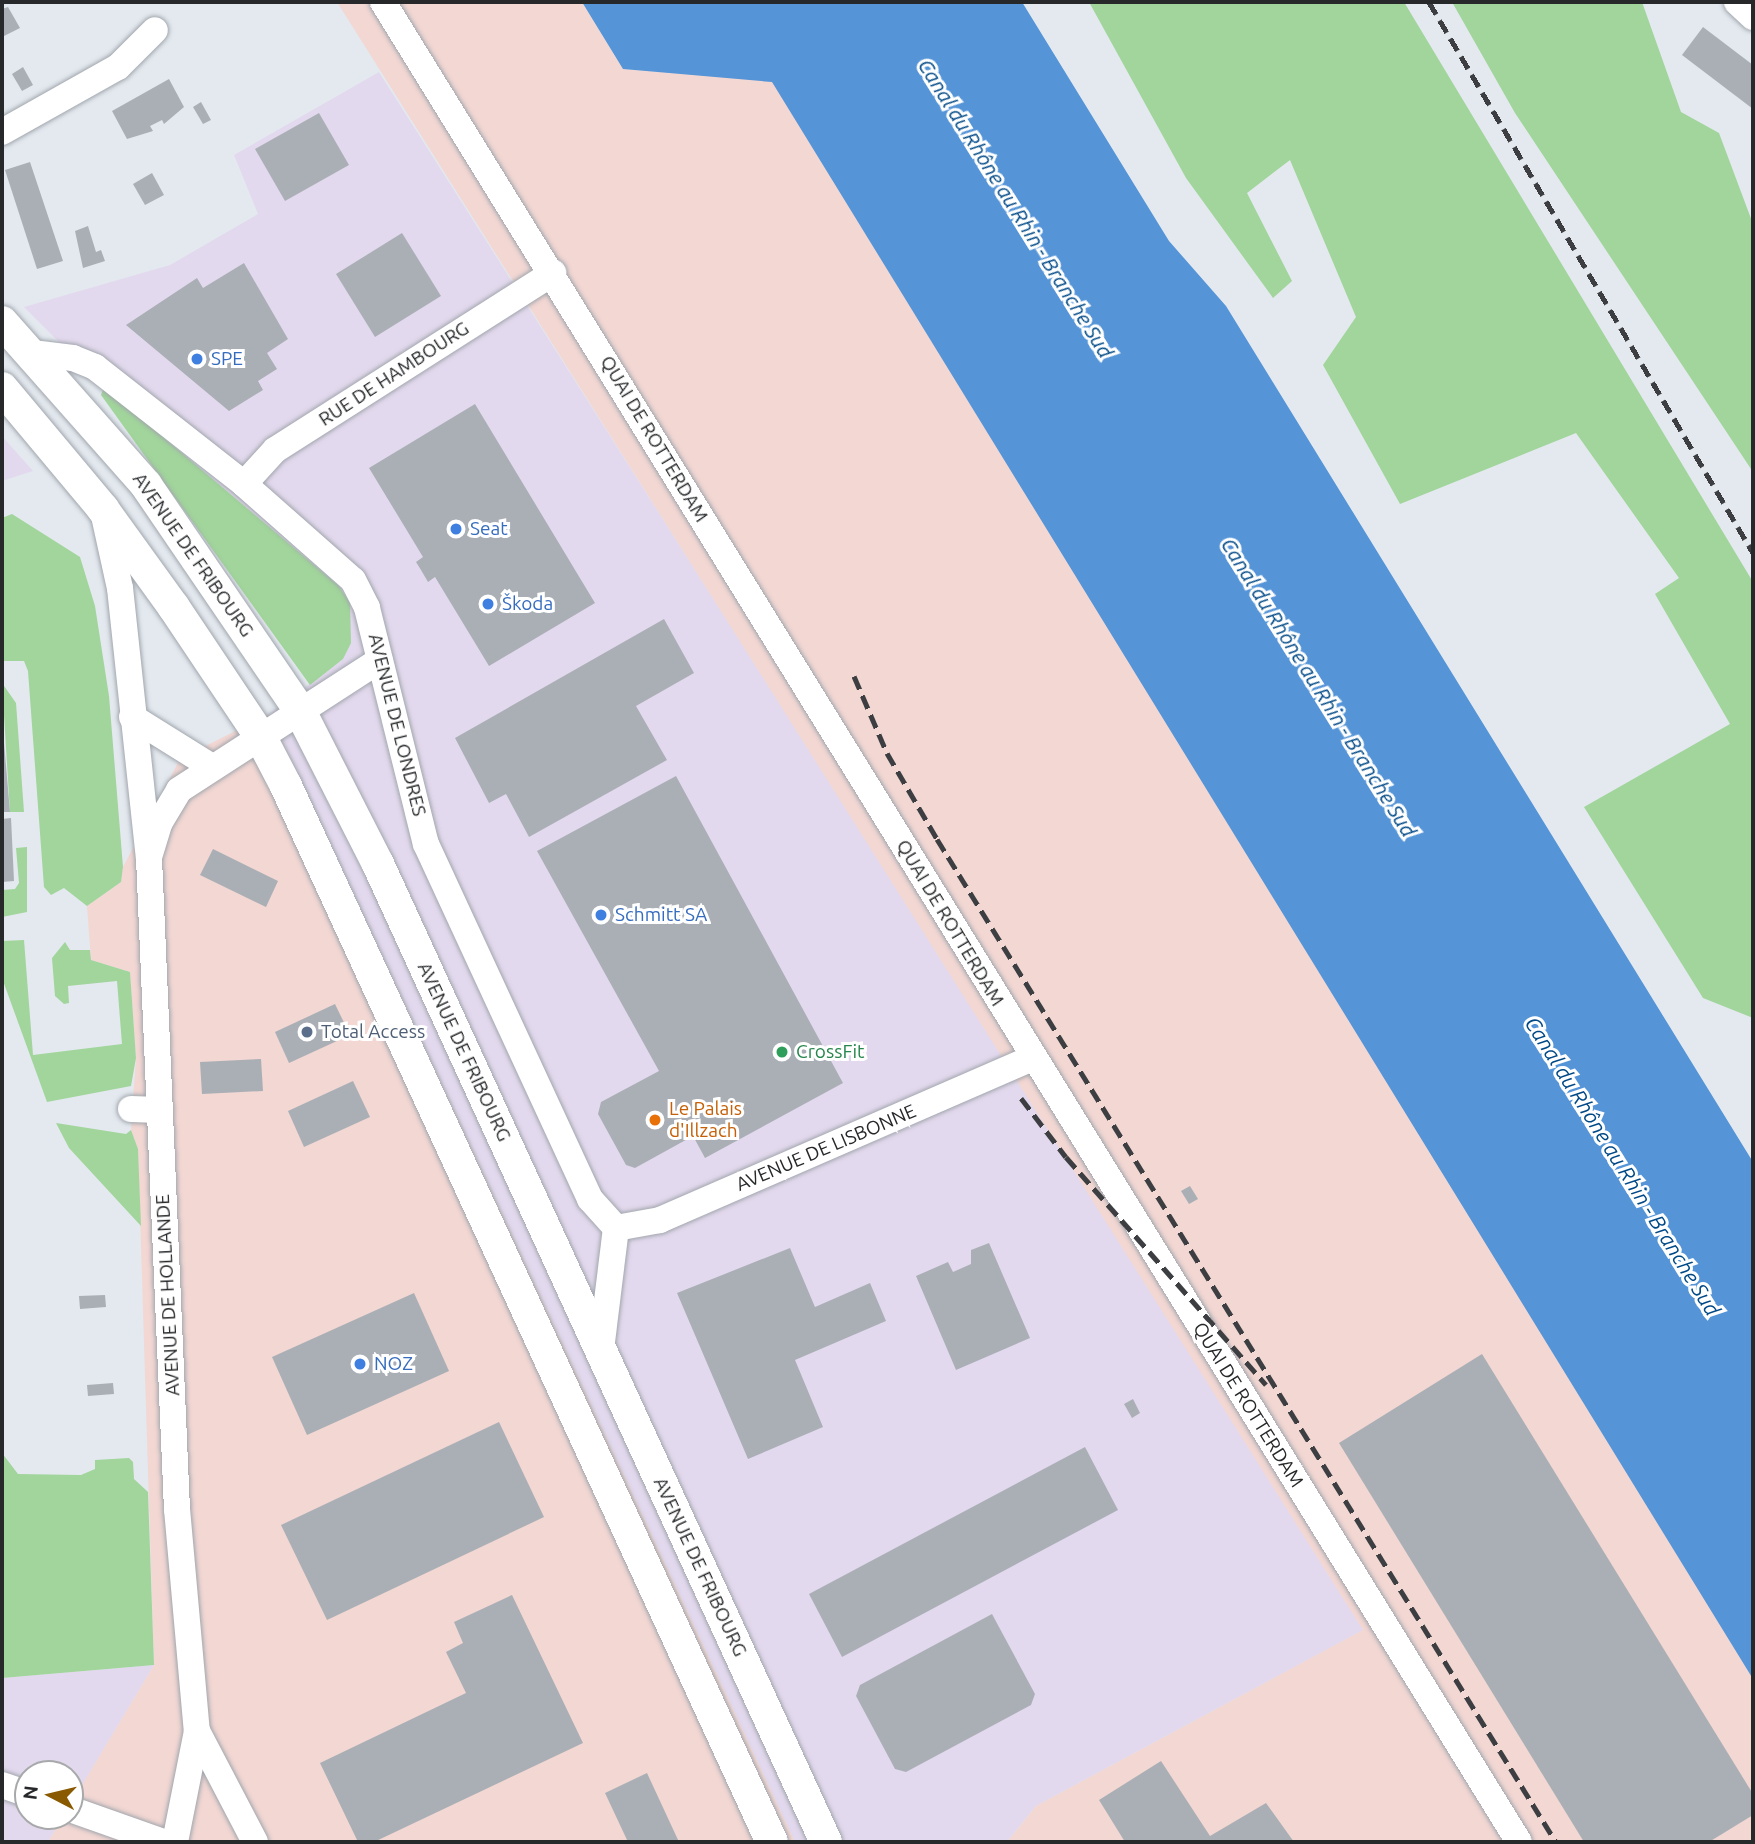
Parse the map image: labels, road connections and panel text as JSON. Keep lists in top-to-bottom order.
{
  "streets": {
    "main road": ["AVENUE DE FRIBOURG"],
    "street": [
      "RUE DE HAMBOURG",
      "QUAI DE ROTTERDAM",
      "AVENUE DE LONDRES",
      "AVENUE DE LISBONNE",
      "AVENUE DE HOLLANDE"
    ]
  },
  "crossings": [
    ["RUE DE HAMBOURG", "QUAI DE ROTTERDAM"],
    ["RUE DE HAMBOURG", "AVENUE DE LONDRES"],
    ["QUAI DE ROTTERDAM", "AVENUE DE LISBONNE"],
    ["AVENUE DE FRIBOURG", "AVENUE DE LONDRES"],
    ["AVENUE DE FRIBOURG", "AVENUE DE HOLLANDE"],
    ["AVENUE DE LONDRES", "AVENUE DE LISBONNE"],
    ["AVENUE DE LONDRES", "AVENUE DE HOLLANDE"]
  ],
  "water": ["Canal du Rhône au Rhin - Branche Sud"],
  "places": [
    "SPE",
    "Seat",
    "Škoda",
    "Schmitt SA",
    "Total Access",
    "CrossFit",
    "Le Palais d'Illzach",
    "NOZ"
  ],
  "north": "left"
}
